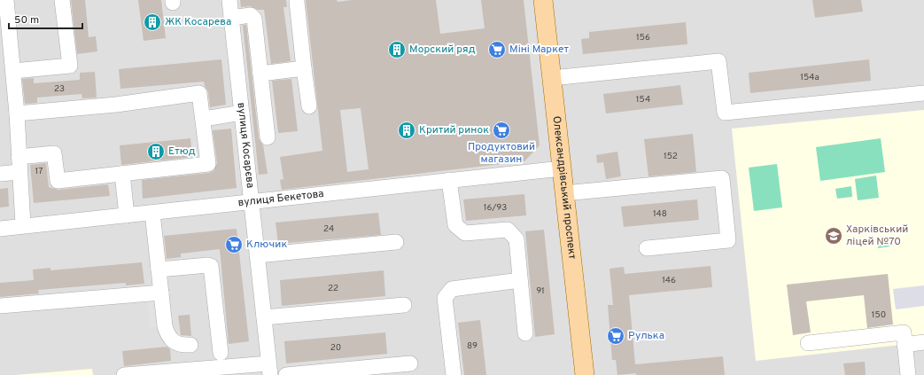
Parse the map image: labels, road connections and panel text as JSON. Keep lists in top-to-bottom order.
{
  "streets": {
    "main road": ["Олександрівський проспект"],
    "street": ["вулиця Косарєва", "вулиця Бекетова"]
  },
  "crossings": [
    ["вулиця Косарєва", "вулиця Бекетова"],
    ["Олександрівський проспект", "вулиця Бекетова"]
  ],
  "places": {
    "building": [
      "ЖК Косарева",
      "Морский ряд",
      "Критий ринок",
      "Етюд"
    ],
    "supermarket": [
      "Міні Маркет",
      "Продуктовий магазин",
      "Ключик",
      "Рулька"
    ],
    "school or university": ["Харківський ліцей №70"]
  },
  "house_numbers": [
    "156",
    "154а",
    "23",
    "154",
    "152",
    "17",
    "16/93",
    "148",
    "24",
    "146",
    "22",
    "91",
    "150",
    "89",
    "20"
  ],
  "scale_bar": "50 m"
}
